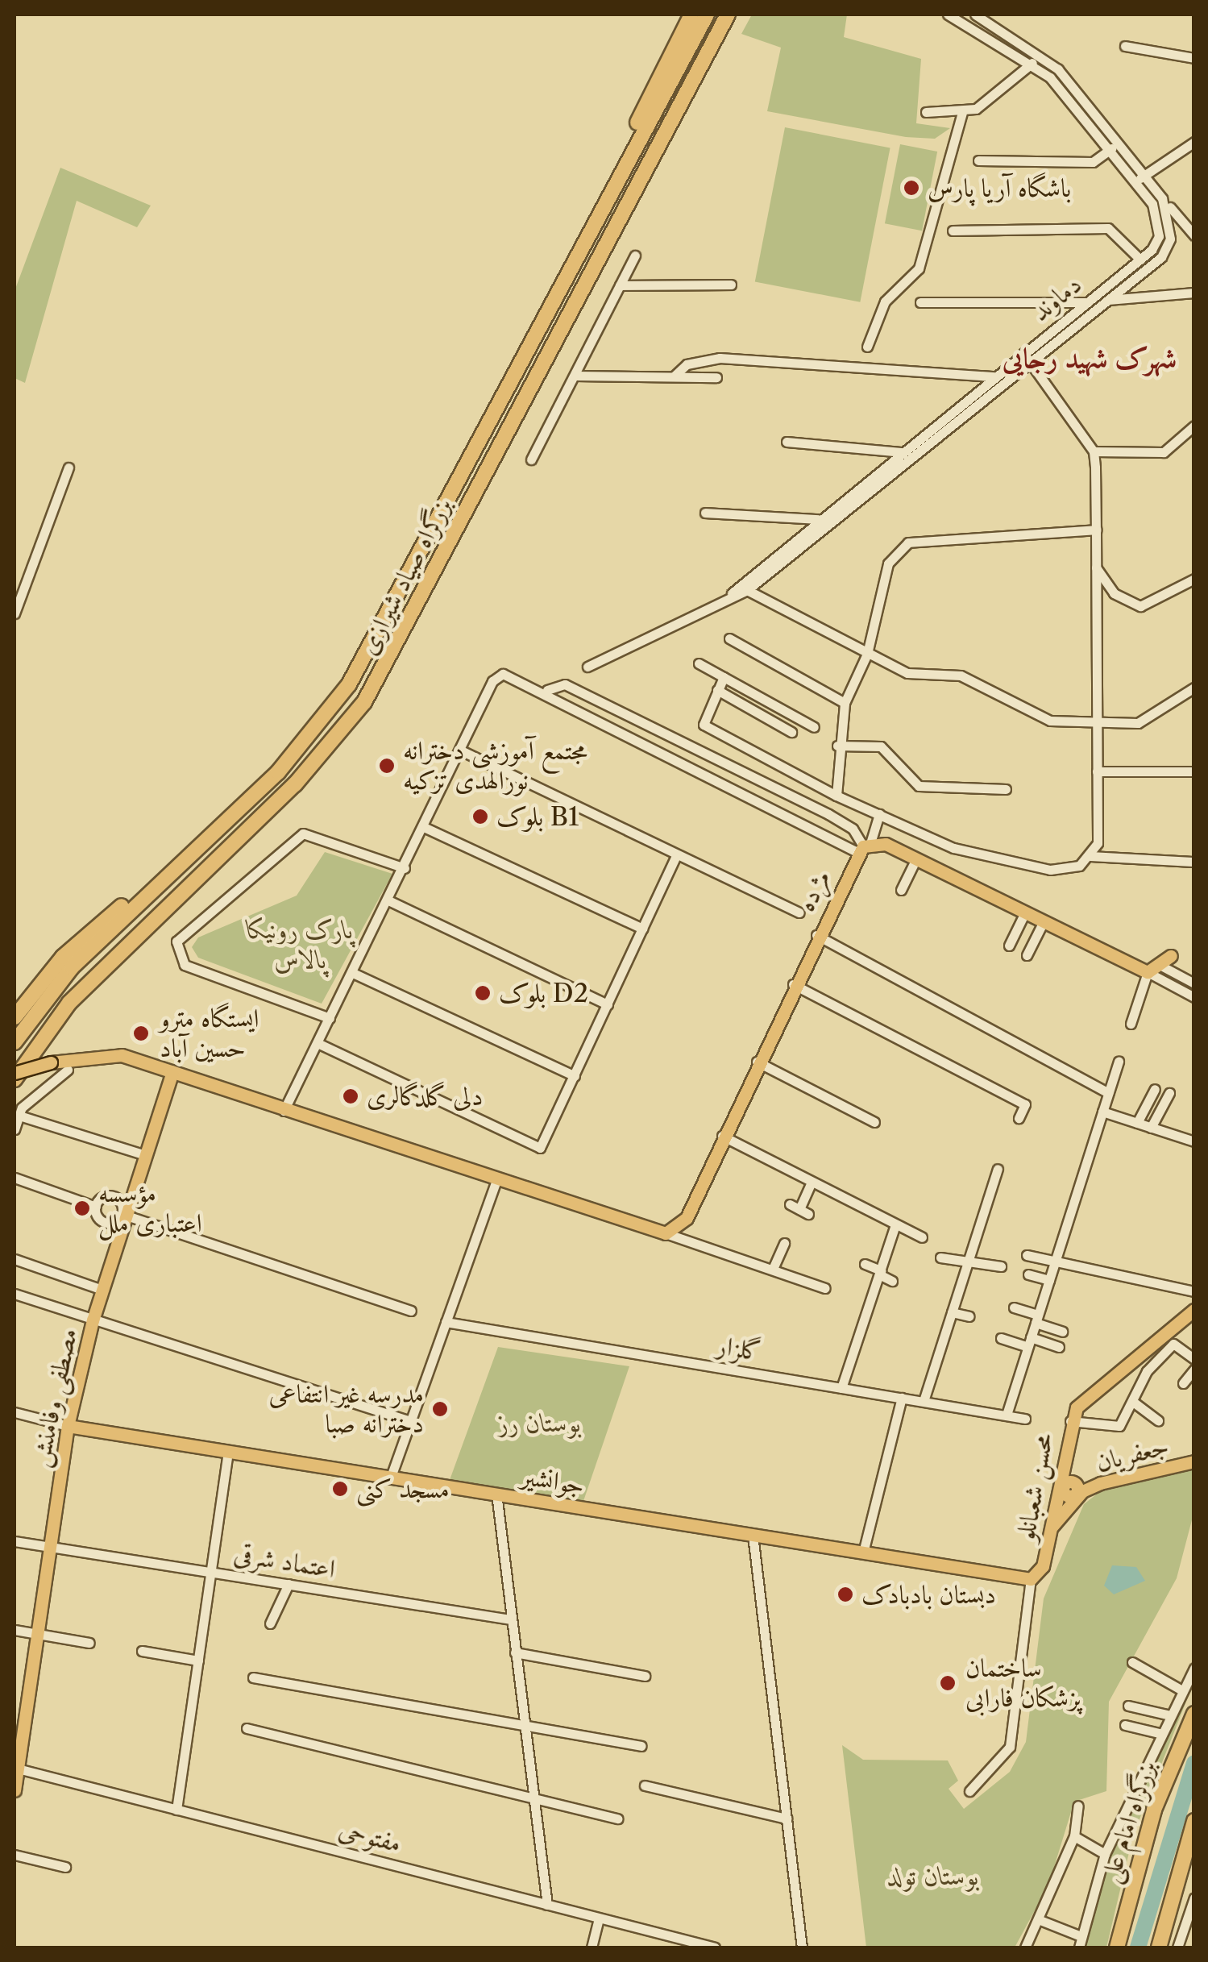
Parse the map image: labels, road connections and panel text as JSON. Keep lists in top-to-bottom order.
{
  "streets": {
    "highway": ["بزرگراه صیاد شیرازی", "بزرگراه امام علی"],
    "main road": [
      "مژده",
      "مصطفی وفامنش",
      "جعفریان",
      "جوانشیر",
      "محسن شعبانلو"
    ],
    "street": [
      "دماوند",
      "گلزار",
      "اعتماد شرقی",
      "مفتوحی"
    ]
  },
  "crossings": [
    ["مصطفی وفامنش", "جوانشیر"],
    ["مصطفی وفامنش", "اعتماد شرقی"],
    ["مصطفی وفامنش", "مفتوحی"],
    ["جوانشیر", "محسن شعبانلو"]
  ],
  "districts": ["شهرک شهید رجایی"],
  "parks": ["پارک رونیکا پالاس", "بوستان رز", "بوستان تولد"],
  "places": [
    "باشگاه آریا پارس",
    "مجتمع آموزشی دخترانه نورالهدی تزکیه",
    "بلوک B1",
    "بلوک D2",
    "ایستگاه مترو حسین آباد",
    "دلی گلدگالری",
    "مؤسسه اعتباری ملل",
    "مدرسه غیر انتفاعی دخترانه صبا",
    "مسجد کنی",
    "دبستان بادبادک",
    "ساختمان پزشکان فارابی"
  ]
}
